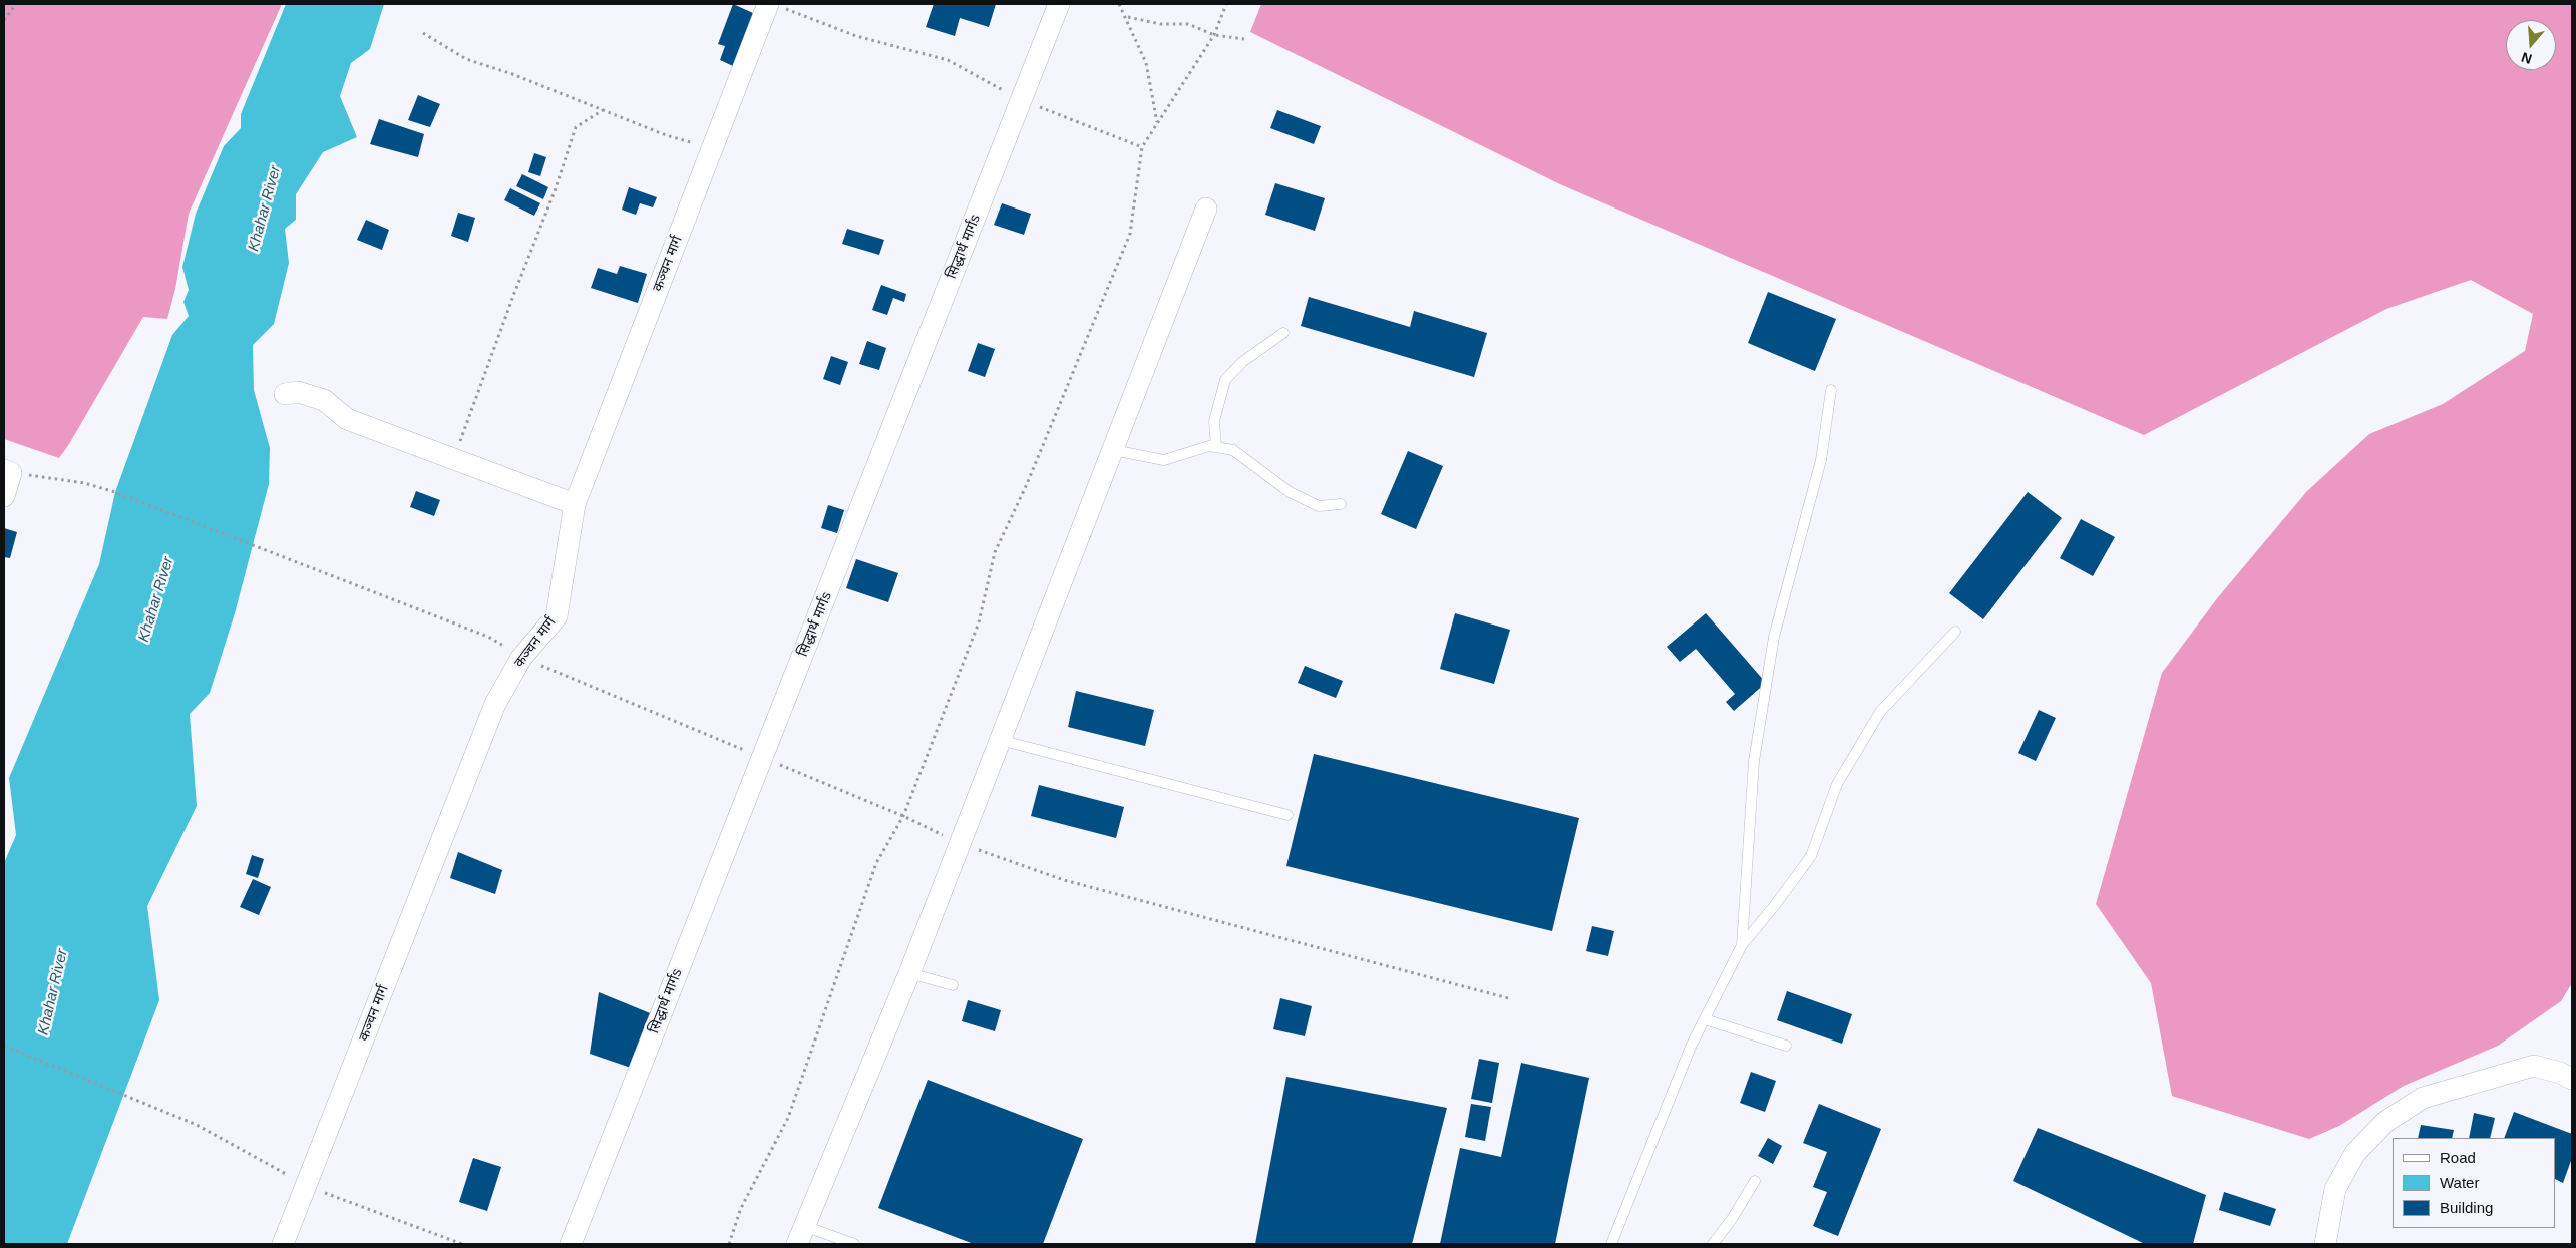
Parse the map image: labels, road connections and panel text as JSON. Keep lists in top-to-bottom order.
{
  "streets": {
    "street": ["सिद्धार्थ मार्गs", "कञ्चन मार्ग"]
  },
  "water": ["Khahar River"],
  "legend": ["Road", "Water", "Building"],
  "north": "bottom"
}
